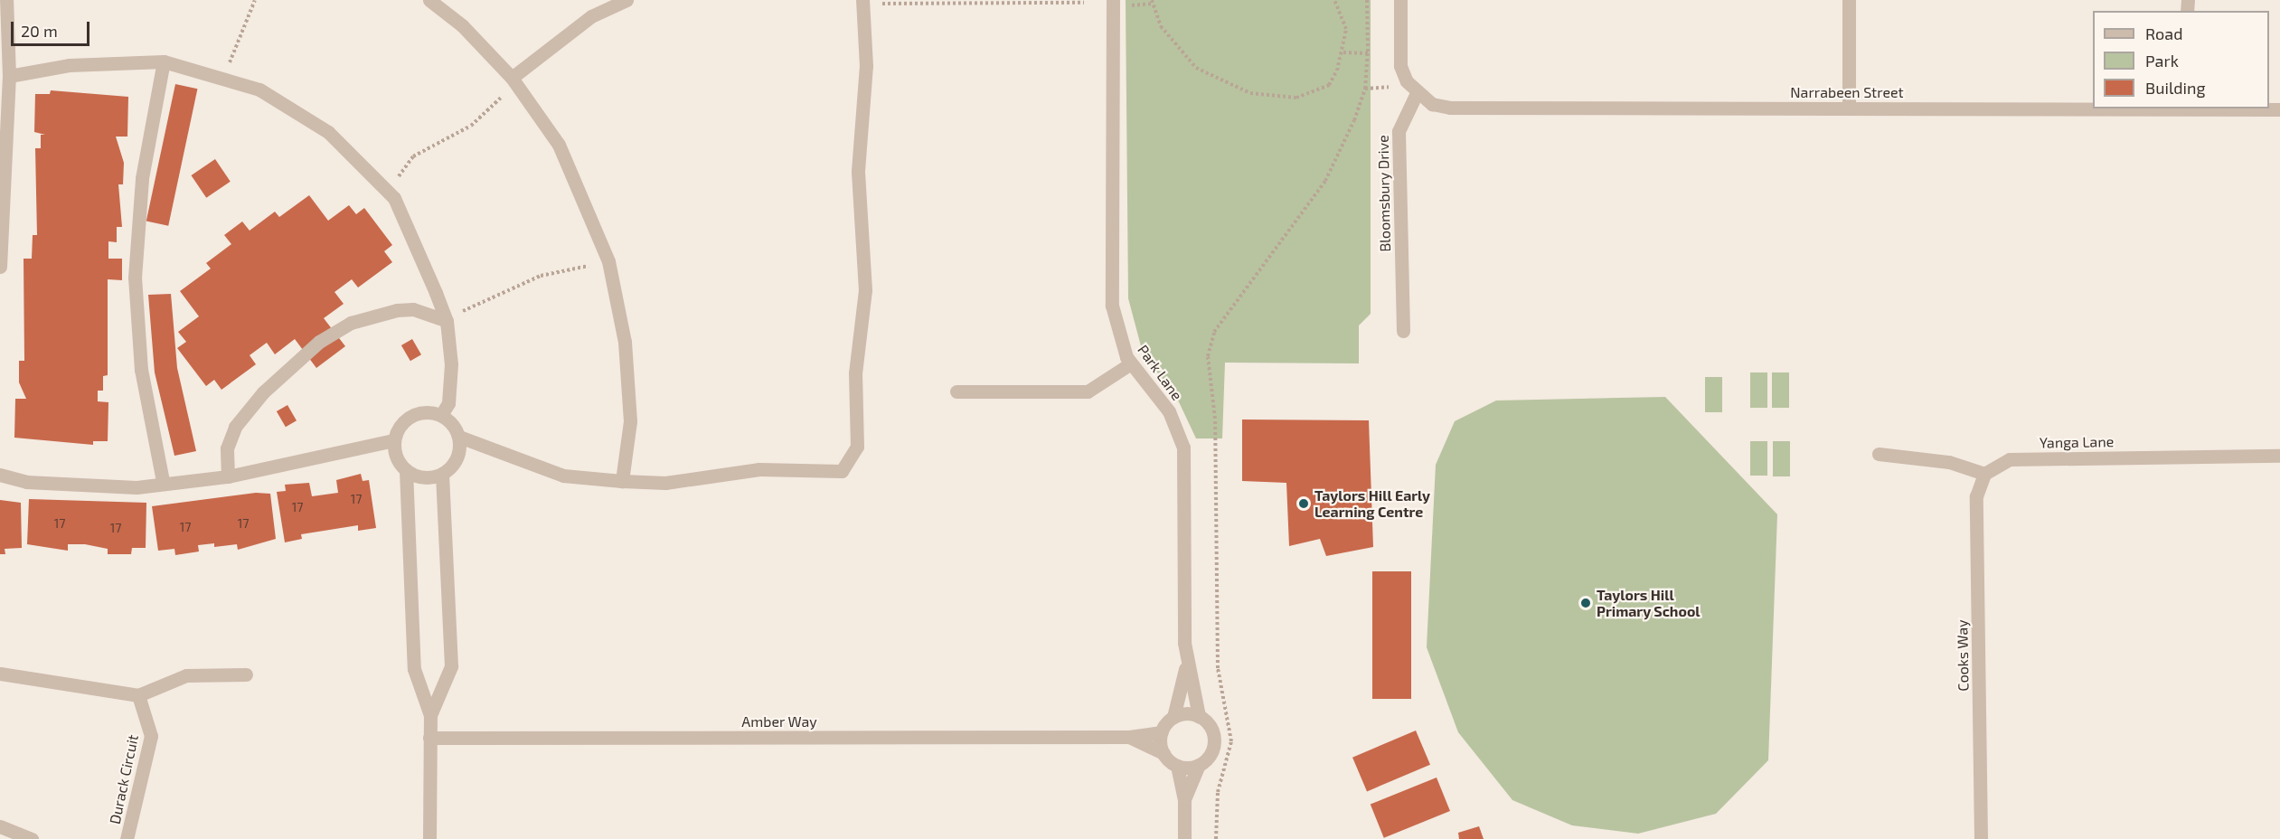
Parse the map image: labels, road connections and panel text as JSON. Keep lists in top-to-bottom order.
{
  "streets": {
    "street": [
      "Narrabeen Street",
      "Bloomsbury Drive",
      "Park Lane",
      "Yanga Lane",
      "Cooks Way",
      "Amber Way",
      "Durack Circuit"
    ]
  },
  "crossings": [
    ["Narrabeen Street", "Bloomsbury Drive"],
    ["Park Lane", "Amber Way"],
    ["Yanga Lane", "Cooks Way"]
  ],
  "places": ["Taylors Hill Early Learning Centre", "Taylors Hill Primary School"],
  "house_numbers": [
    "17",
    "17",
    "17",
    "17",
    "17",
    "17"
  ],
  "legend": ["Road", "Park", "Building"],
  "scale_bar": "20 m"
}
